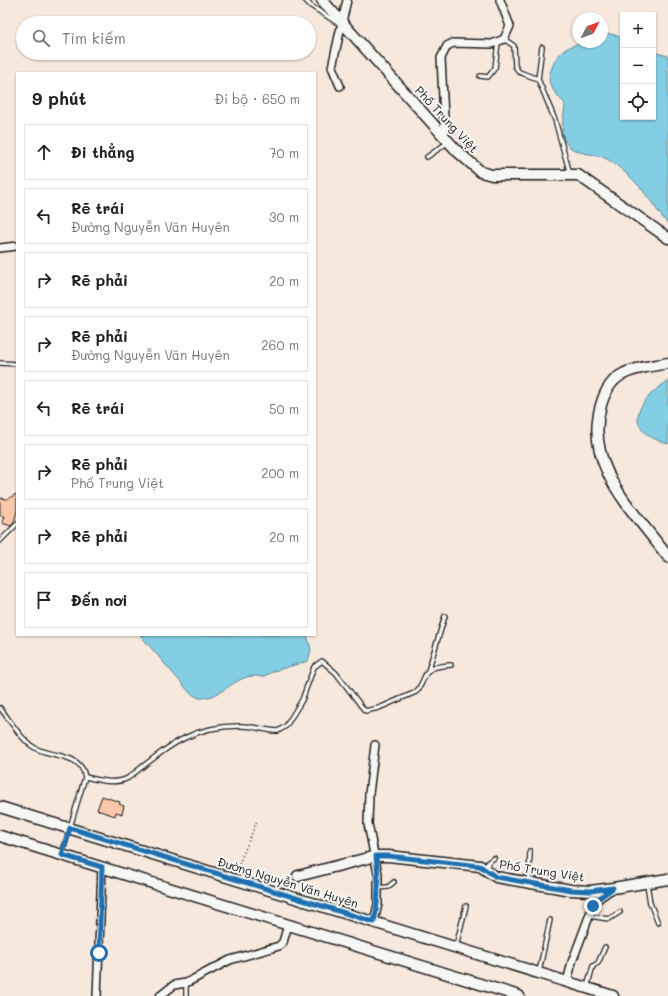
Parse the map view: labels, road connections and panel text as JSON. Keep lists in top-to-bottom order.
{
  "streets": {
    "street": ["Phố Trung Việt", "Đường Nguyễn Văn Huyên"]
  },
  "north": "top right",
  "page": {
    "map_buttons": ["+", "−"],
    "search": "Tìm kiếm",
    "heading": ["9 phút", "Đi bộ · 650 m"],
    "list": [
      ["Đi thẳng", "70 m"],
      ["Rẽ trái", "Đường Nguyễn Văn Huyên", "30 m"],
      ["Rẽ phải", "20 m"],
      ["Rẽ phải", "Đường Nguyễn Văn Huyên", "260 m"],
      ["Rẽ trái", "50 m"],
      ["Rẽ phải", "Phố Trung Việt", "200 m"],
      ["Rẽ phải", "20 m"],
      "Đến nơi"
    ]
  }
}
